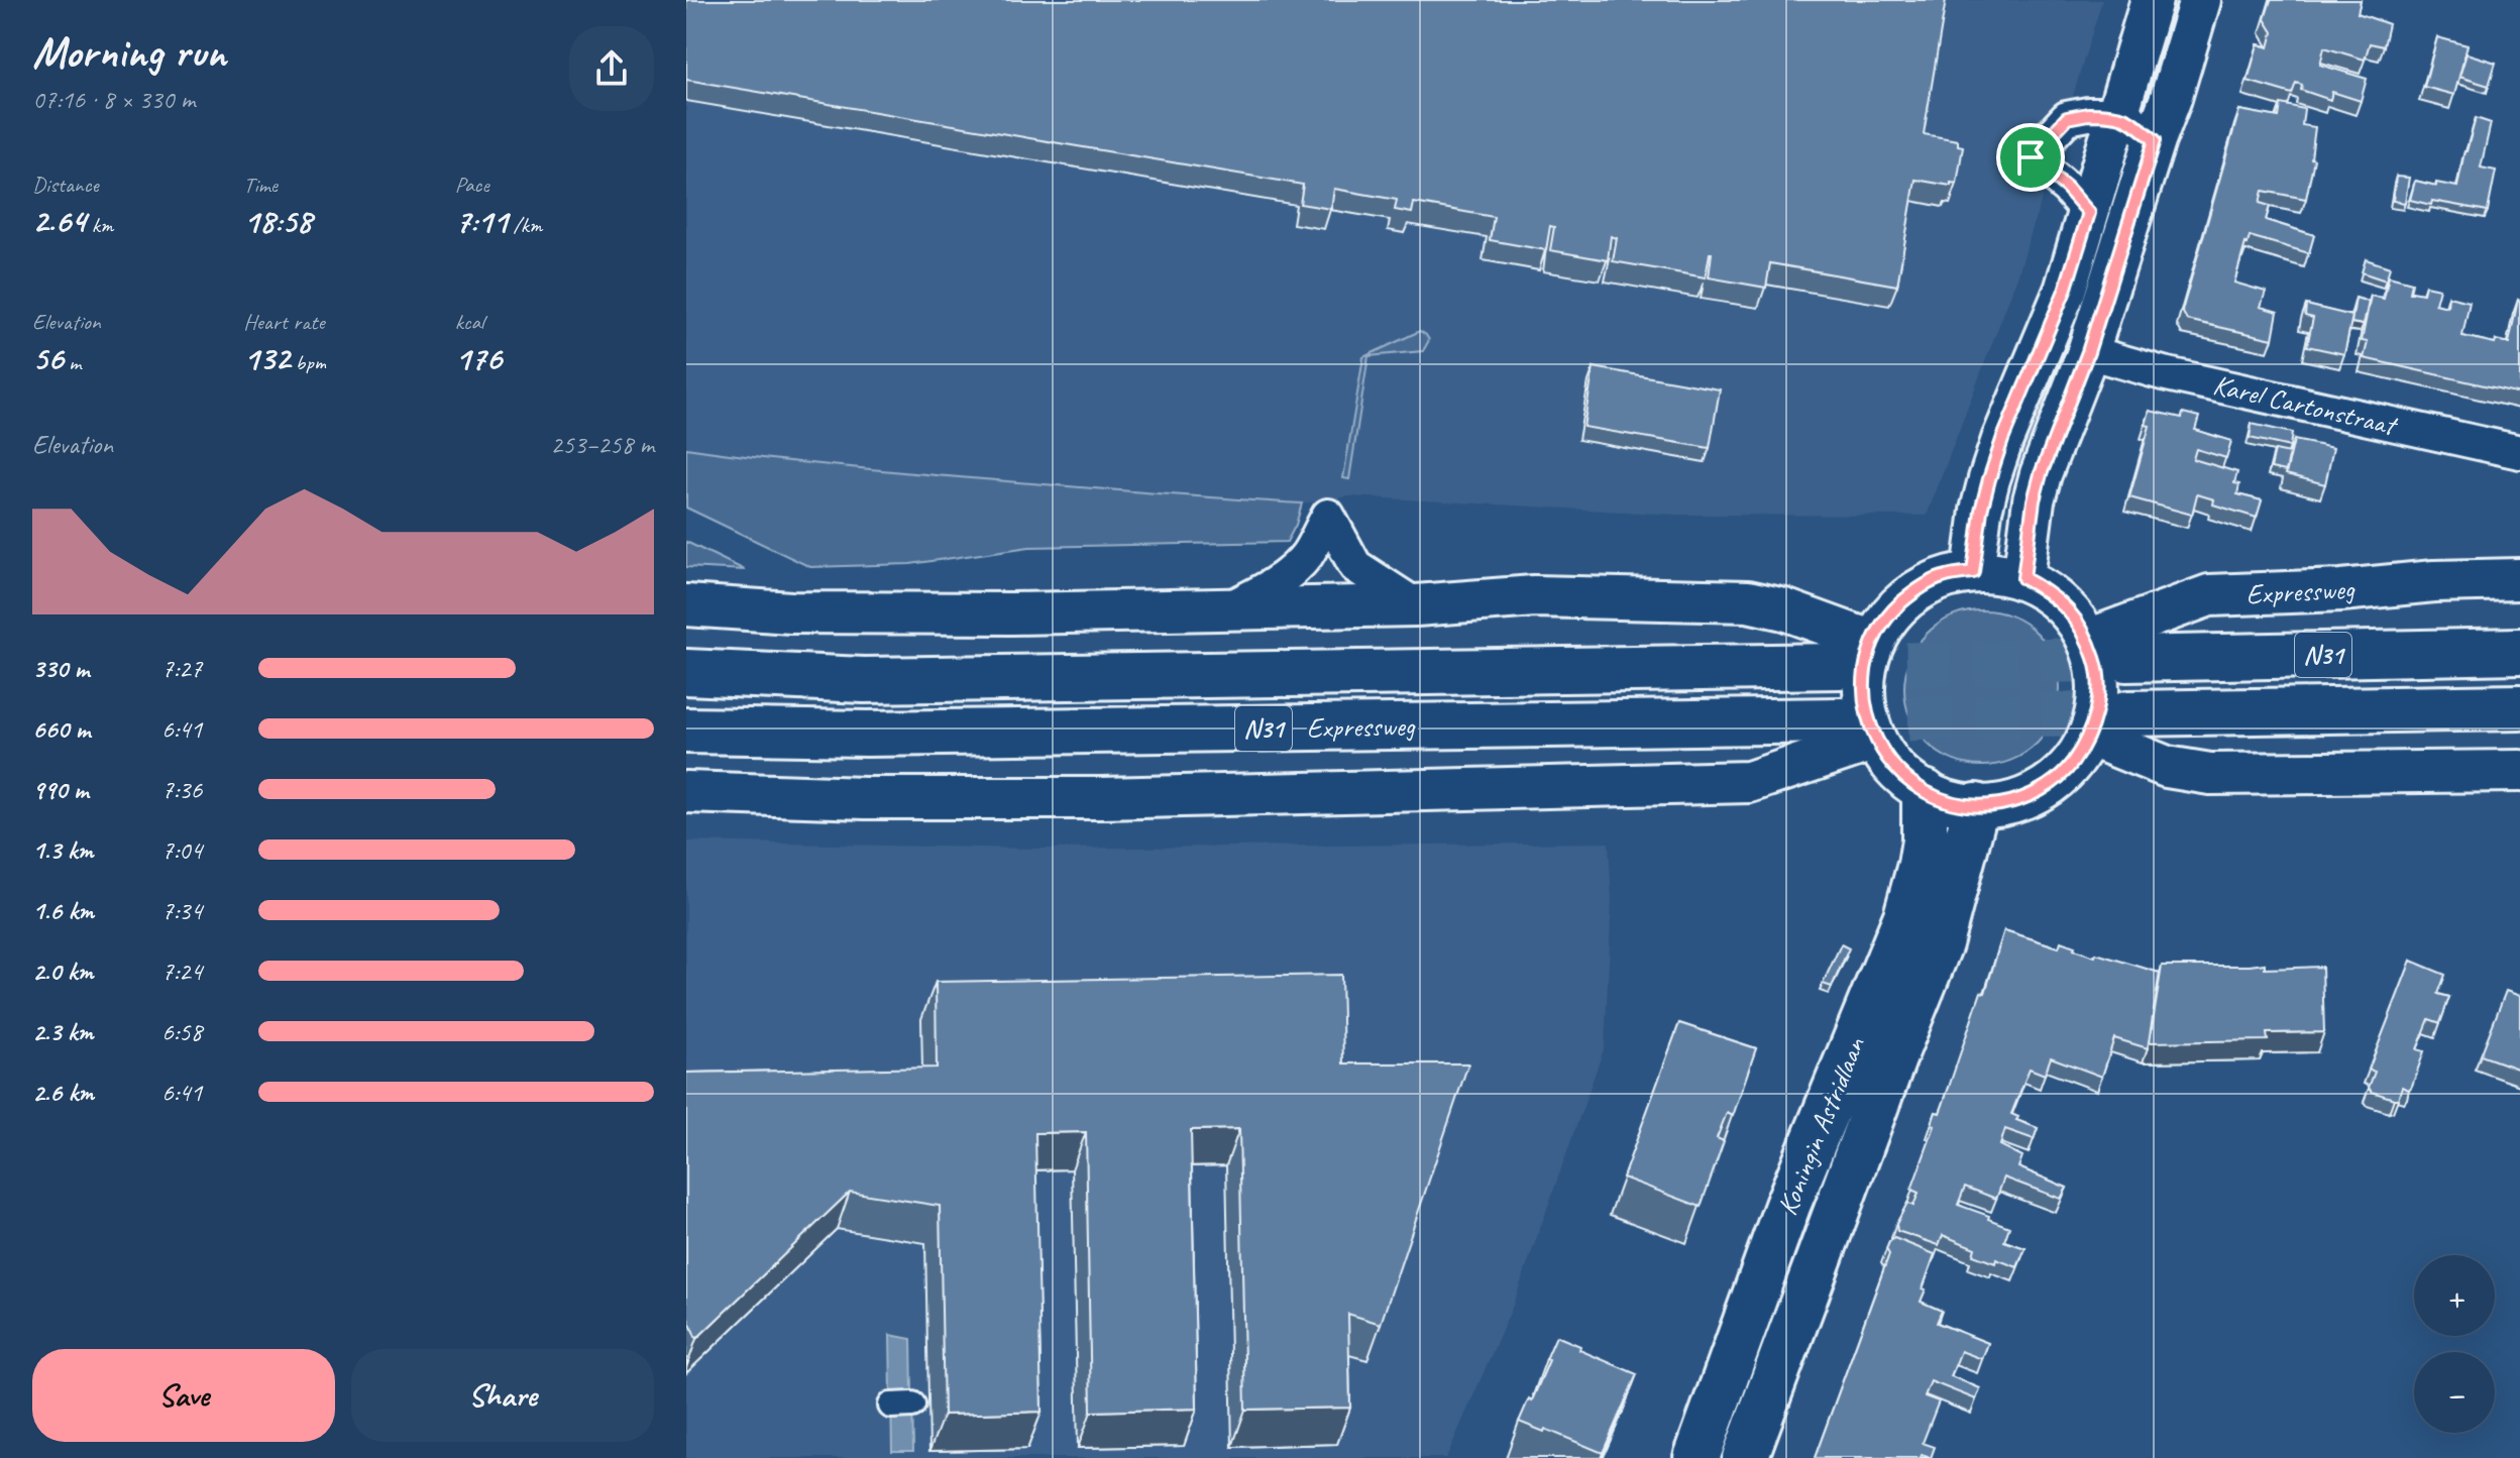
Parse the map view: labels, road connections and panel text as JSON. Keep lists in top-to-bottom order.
{
  "streets": {
    "main road": ["Expressweg", "N31", "Koningin Astridlaan"],
    "street": ["Karel Cartonstraat"]
  },
  "crossings": [
    ["Expressweg", "N31"],
    ["Expressweg", "Koningin Astridlaan"],
    ["N31", "Koningin Astridlaan"]
  ],
  "page": {
    "heading": ["Morning run", "07:16 · 8 × 330 m"],
    "stats": [
      ["Distance", "2.64 km"],
      ["Time", "18:58"],
      ["Pace", "7:11 /km"],
      ["Elevation", "56 m"],
      ["Heart rate", "132 bpm"],
      ["kcal", "176"]
    ],
    "chart": ["Elevation", "253–258 m"],
    "list": [
      {
        "name": "330 m",
        "note": "7:27"
      },
      {
        "name": "660 m",
        "note": "6:41"
      },
      {
        "name": "990 m",
        "note": "7:36"
      },
      {
        "name": "1.3 km",
        "note": "7:04"
      },
      {
        "name": "1.6 km",
        "note": "7:34"
      },
      {
        "name": "2.0 km",
        "note": "7:24"
      },
      {
        "name": "2.3 km",
        "note": "6:58"
      },
      {
        "name": "2.6 km",
        "note": "6:41"
      }
    ],
    "map_buttons": ["+", "−"],
    "buttons": ["Save", "Share"]
  }
}
